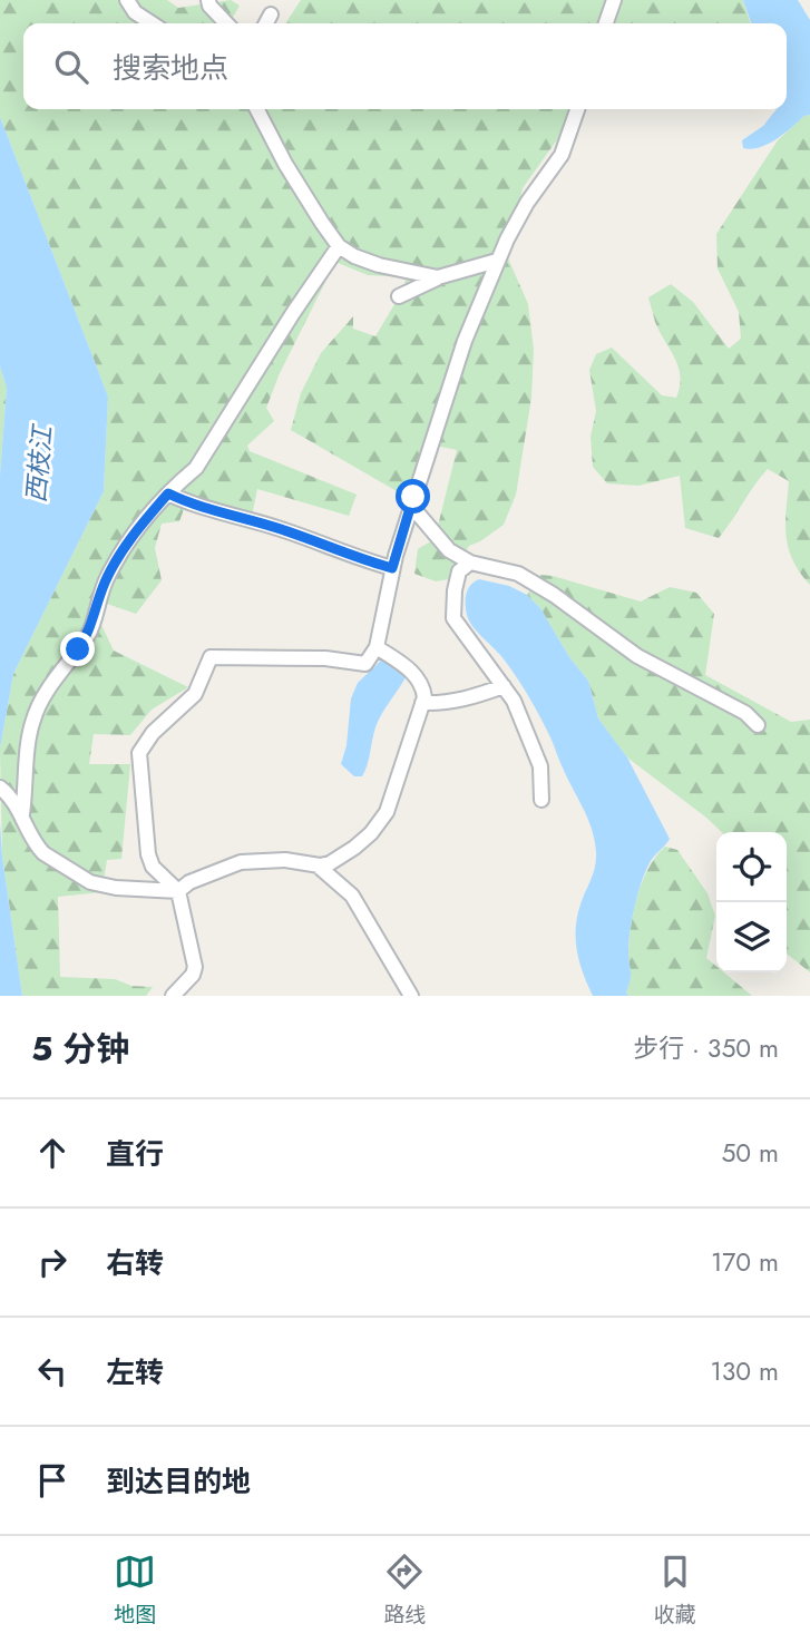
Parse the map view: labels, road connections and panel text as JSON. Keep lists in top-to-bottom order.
{
  "water": ["西枝江"],
  "page": {
    "search": "搜索地点",
    "heading": ["5 分钟", "步行 · 350 m"],
    "list": [
      ["直行", "50 m"],
      ["右转", "170 m"],
      ["左转", "130 m"],
      "到达目的地"
    ],
    "nav": ["地图", "路线", "收藏"]
  }
}
